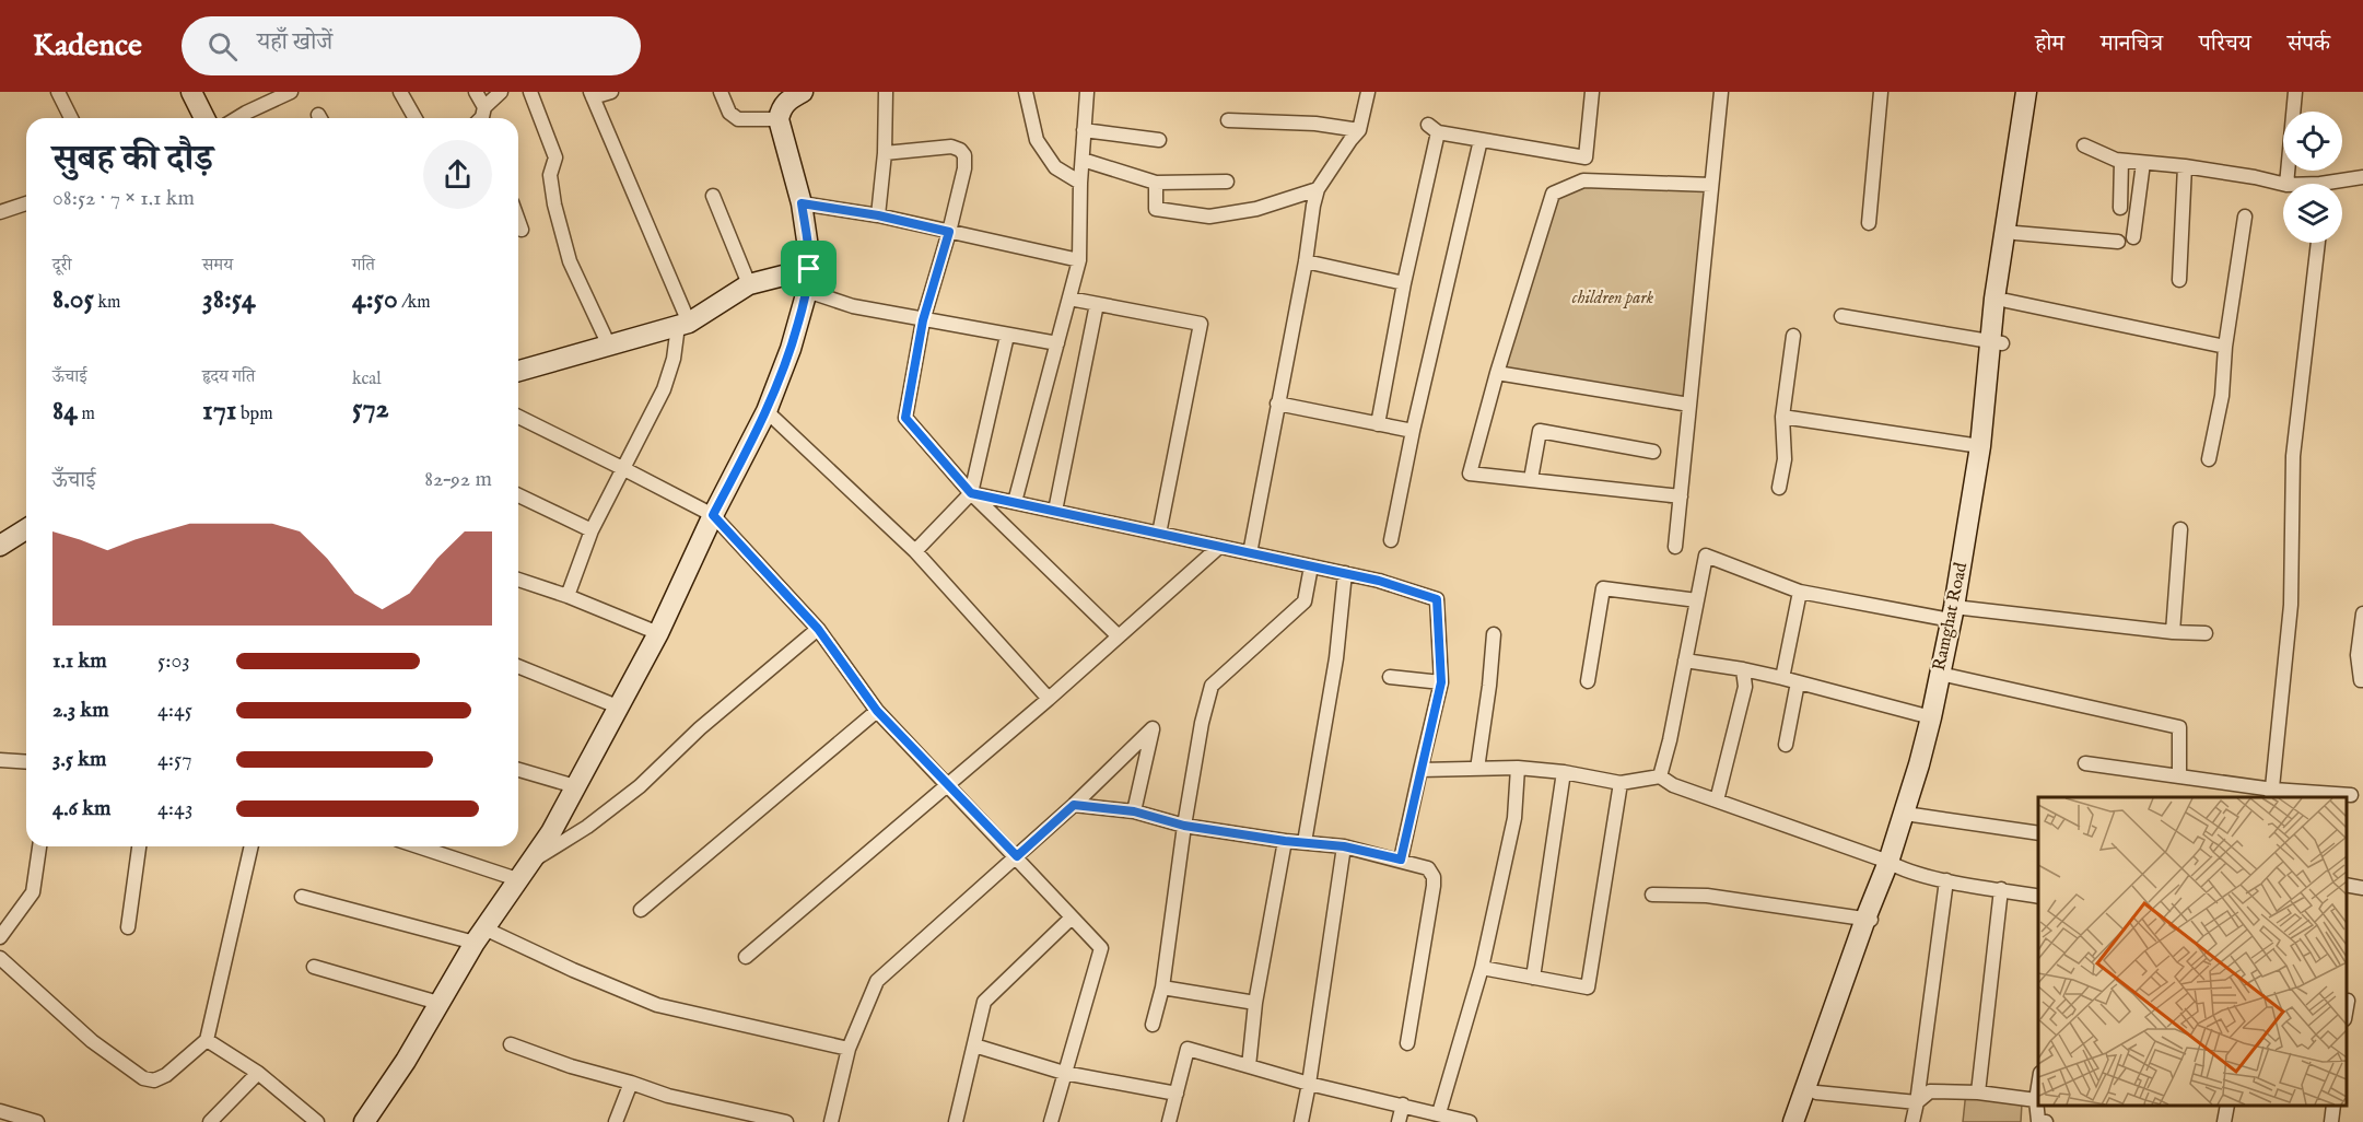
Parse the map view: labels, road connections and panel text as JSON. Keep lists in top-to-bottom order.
{
  "streets": {
    "main road": ["Ramghat Road"]
  },
  "parks": ["children park"],
  "page": {
    "header": "Kadence",
    "search": "यहाँ खोजें",
    "nav": [
      "होम",
      "मानचित्र",
      "परिचय",
      "संपर्क"
    ],
    "heading": ["सुबह की दौड़", "08:52 · 7 × 1.1 km"],
    "stats": [
      ["दूरी", "8.05 km"],
      ["समय", "38:54"],
      ["गति", "4:50 /km"],
      ["ऊँचाई", "84 m"],
      ["हृदय गति", "171 bpm"],
      ["kcal", "572"]
    ],
    "chart": ["ऊँचाई", "82–92 m"],
    "list": [
      {
        "name": "1.1 km",
        "note": "5:03"
      },
      {
        "name": "2.3 km",
        "note": "4:45"
      },
      {
        "name": "3.5 km",
        "note": "4:57"
      },
      {
        "name": "4.6 km",
        "note": "4:43"
      }
    ]
  }
}
